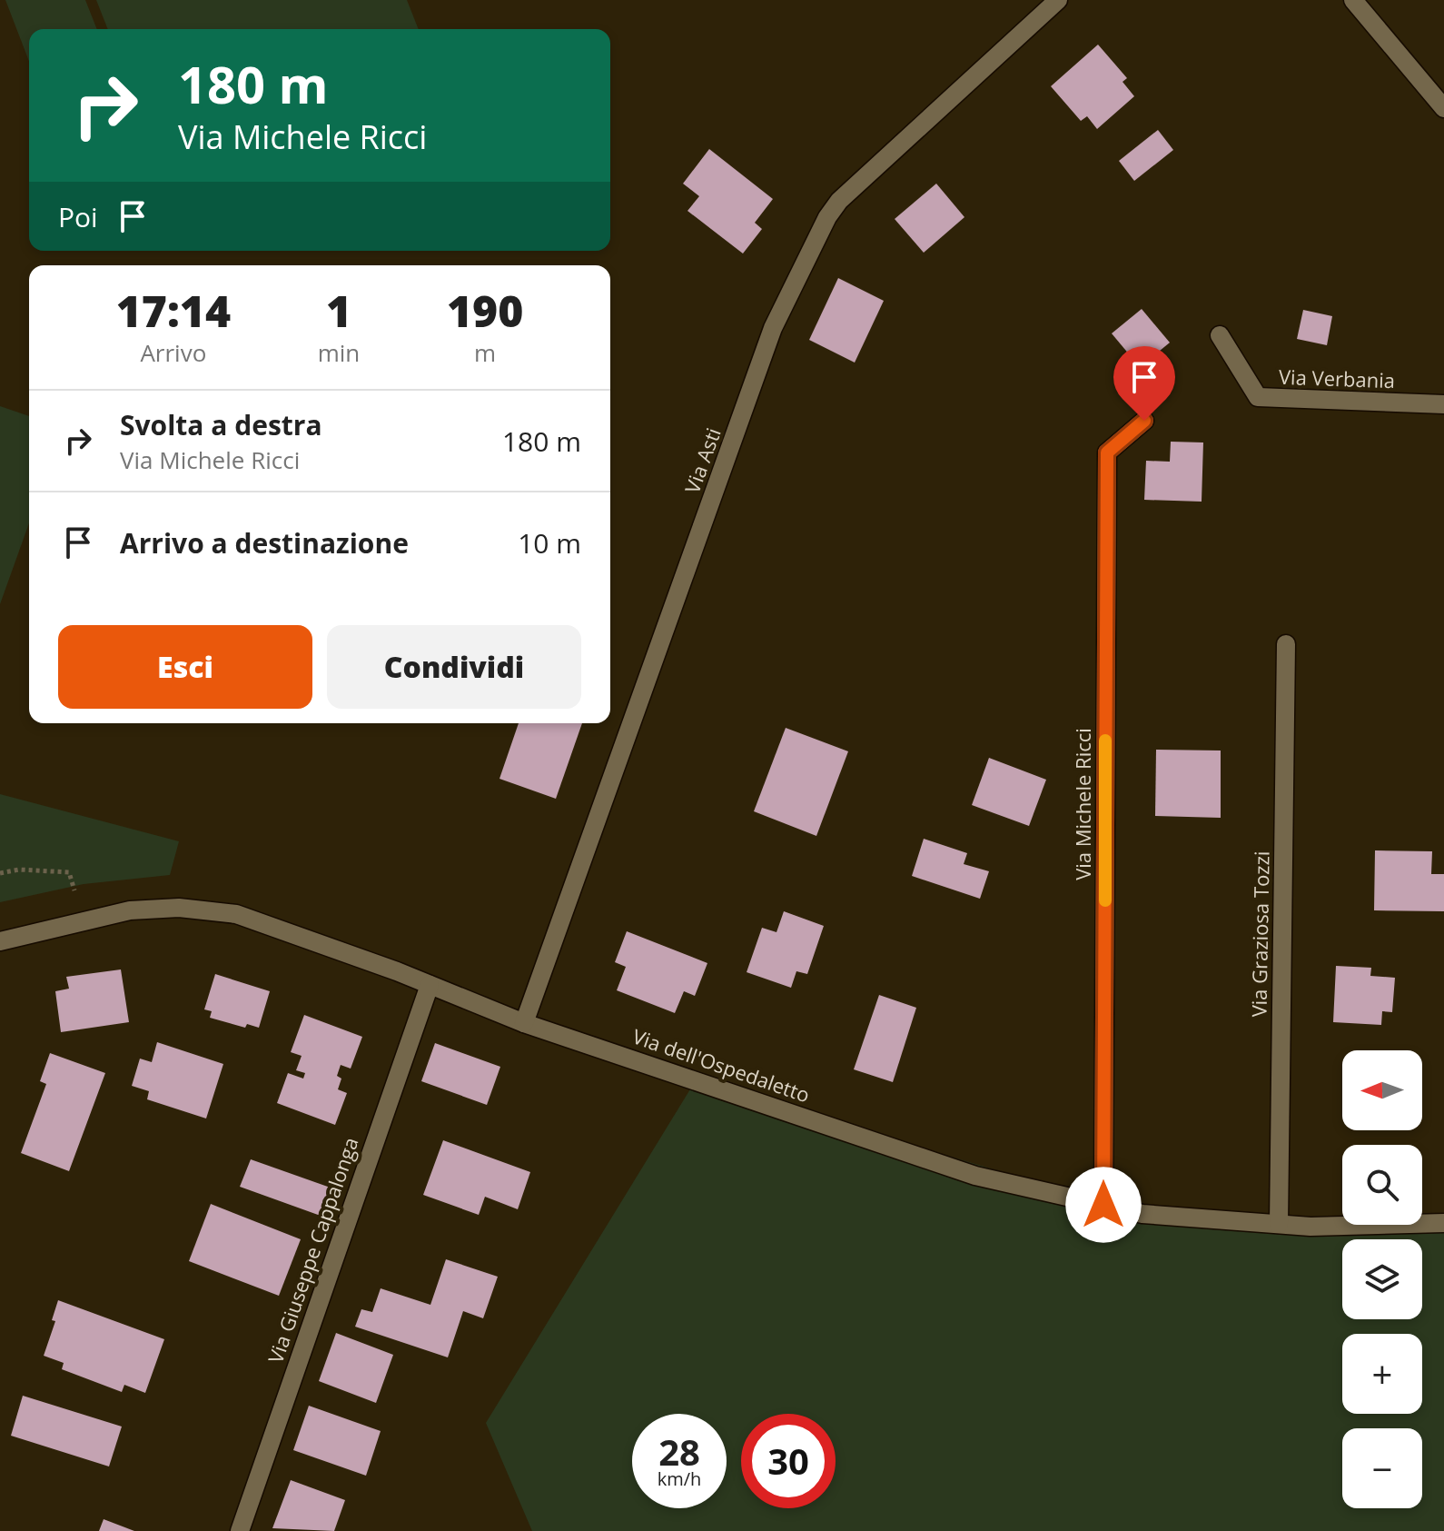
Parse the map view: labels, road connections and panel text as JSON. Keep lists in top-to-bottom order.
{
  "streets": {
    "street": [
      "Via Verbania",
      "Via Asti",
      "Via Michele Ricci",
      "Via Graziosa Tozzi",
      "Via dell'Ospedaletto",
      "Via Giuseppe Cappalonga"
    ]
  },
  "crossings": [
    ["Via Asti", "Via dell'Ospedaletto"],
    ["Via Michele Ricci", "Via dell'Ospedaletto"],
    ["Via Graziosa Tozzi", "Via dell'Ospedaletto"],
    ["Via dell'Ospedaletto", "Via Giuseppe Cappalonga"]
  ],
  "north": "left",
  "page": {
    "turn": ["180 m", "Via Michele Ricci"],
    "then": "Poi",
    "eta": [
      "17:14",
      "Arrivo",
      "1",
      "min",
      "190",
      "m"
    ],
    "list": [
      {
        "name": "Svolta a destra",
        "note": "Via Michele Ricci",
        "value": "180 m"
      },
      {
        "name": "Arrivo a destinazione",
        "value": "10 m"
      }
    ],
    "buttons": ["Esci", "Condividi"],
    "map_buttons": ["+", "−"],
    "speed": "28 km/h",
    "limit": "30"
  }
}
